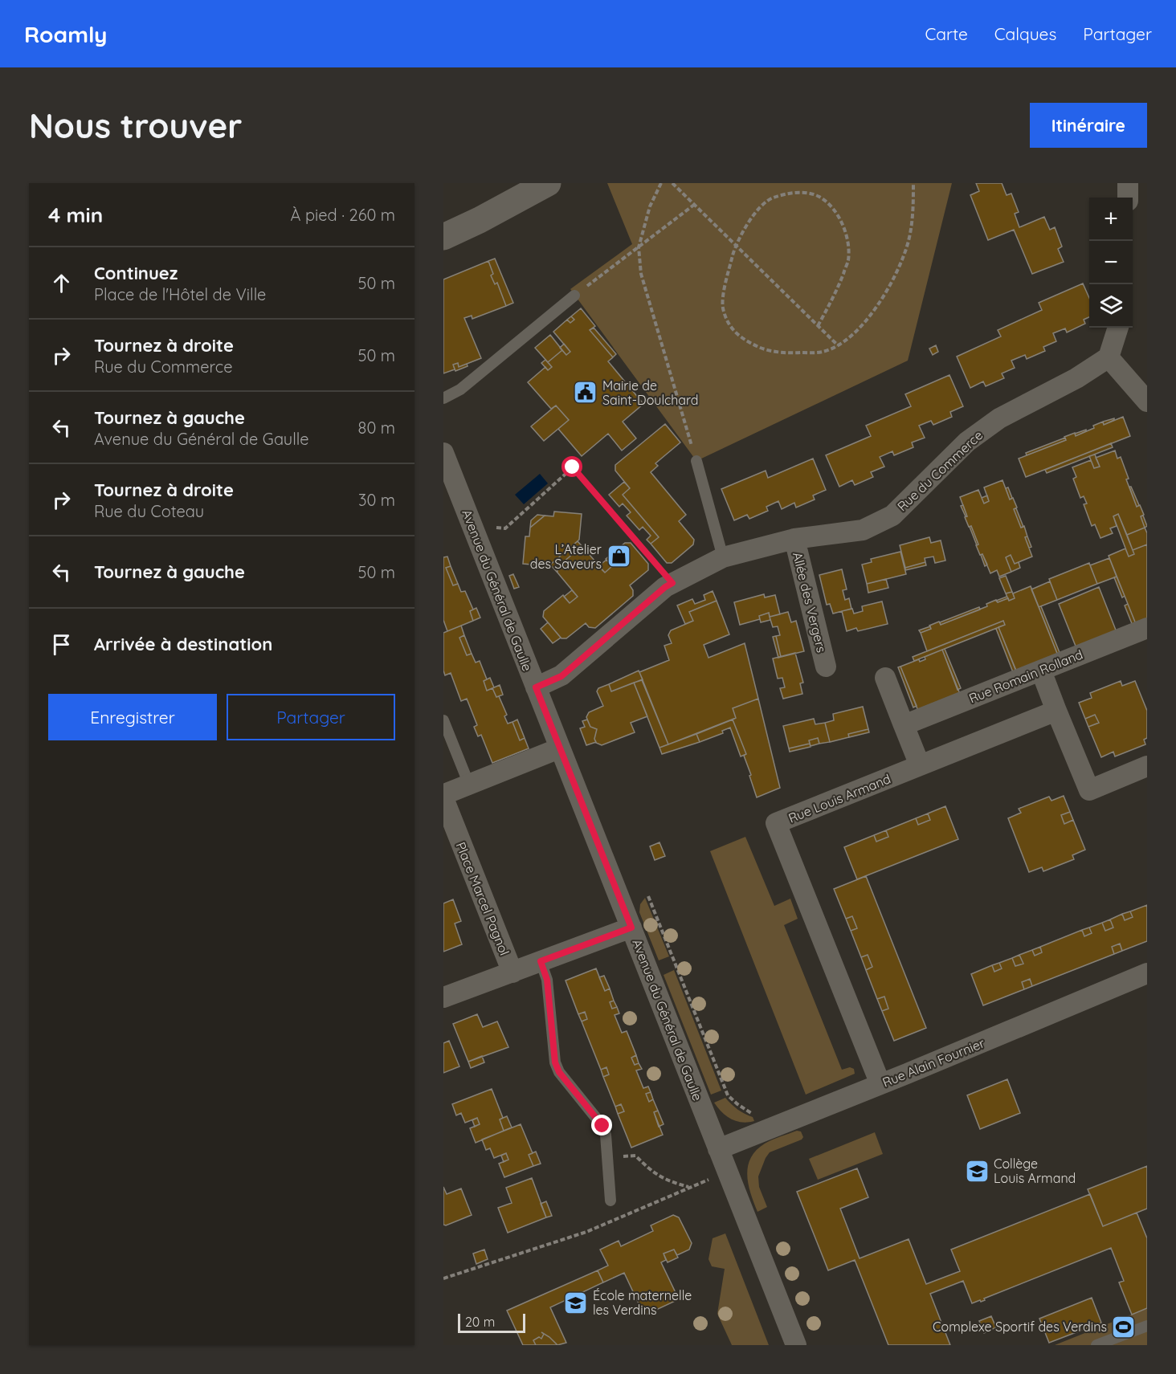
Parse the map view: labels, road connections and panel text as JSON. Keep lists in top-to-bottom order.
{
  "streets": {
    "street": [
      "Rue du Commerce",
      "Avenue du Général de Gaulle",
      "Allée des Vergers",
      "Rue Romain Rolland",
      "Rue Louis Armand",
      "Place Marcel Pagnol",
      "Rue Alain Fournier"
    ]
  },
  "crossings": [
    ["Rue du Commerce", "Avenue du Général de Gaulle"],
    ["Rue du Commerce", "Allée des Vergers"],
    ["Avenue du Général de Gaulle", "Place Marcel Pagnol"],
    ["Avenue du Général de Gaulle", "Rue Alain Fournier"],
    ["Rue Louis Armand", "Rue Alain Fournier"]
  ],
  "places": {
    "public building": ["Mairie de Saint-Doulchard"],
    "shop": ["L’Atelier des Saveurs"],
    "school or university": ["Collège Louis Armand", "École maternelle les Verdins"],
    "sports": ["Complexe Sportif des Verdins"]
  },
  "scale_bar": "20 m",
  "page": {
    "header": "Roamly",
    "nav": ["Carte", "Calques", "Partager"],
    "buttons": [
      "Itinéraire",
      ["Enregistrer", "Partager"]
    ],
    "title": "Nous trouver",
    "heading": ["4 min", "À pied · 260 m"],
    "map_buttons": ["+", "−"],
    "list": [
      ["Continuez", "Place de l'Hôtel de Ville", "50 m"],
      ["Tournez à droite", "Rue du Commerce", "50 m"],
      ["Tournez à gauche", "Avenue du Général de Gaulle", "80 m"],
      ["Tournez à droite", "Rue du Coteau", "30 m"],
      ["Tournez à gauche", "50 m"],
      "Arrivée à destination"
    ],
    "scale": "20 m"
  }
}
